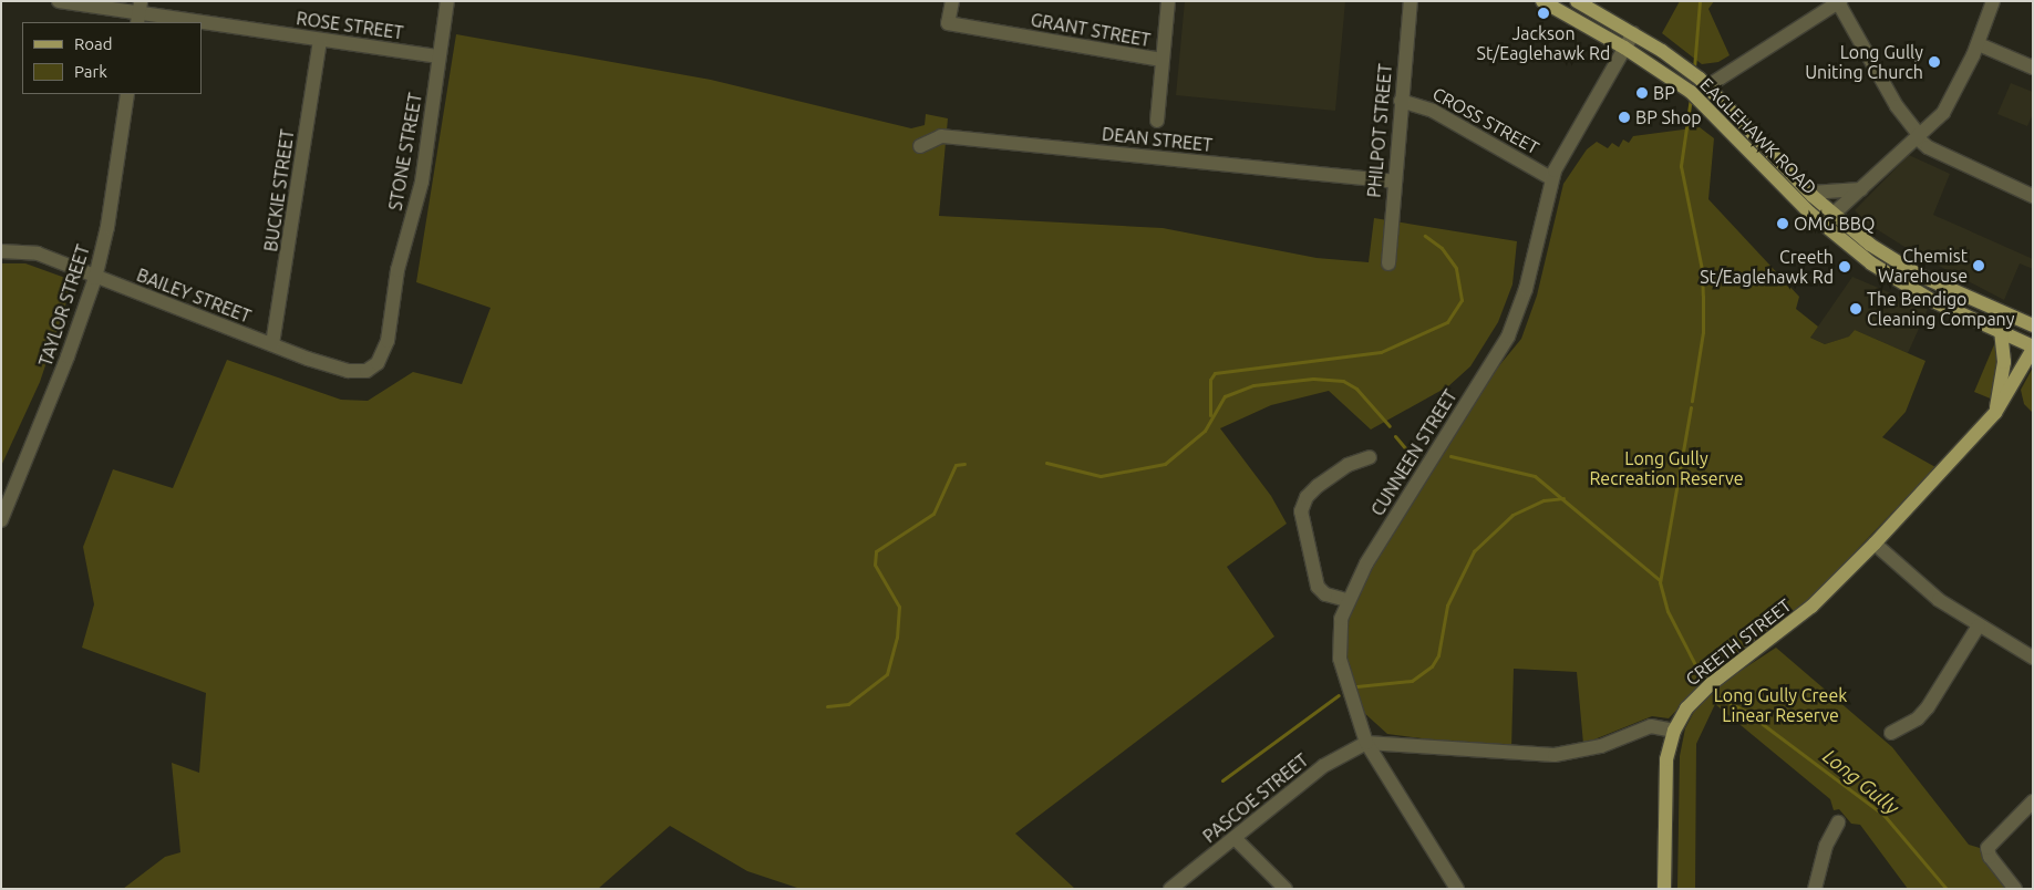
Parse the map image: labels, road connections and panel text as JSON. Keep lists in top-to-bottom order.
{
  "streets": {
    "main road": ["EAGLEHAWK ROAD", "CREETH STREET"],
    "street": [
      "ROSE STREET",
      "GRANT STREET",
      "CROSS STREET",
      "PHILPOT STREET",
      "DEAN STREET",
      "STONE STREET",
      "BUCKIE STREET",
      "BAILEY STREET",
      "TAYLOR STREET",
      "CUNNEEN STREET",
      "PASCOE STREET"
    ]
  },
  "crossings": [
    ["ROSE STREET", "STONE STREET"],
    ["ROSE STREET", "BUCKIE STREET"],
    ["CROSS STREET", "PHILPOT STREET"],
    ["CROSS STREET", "CUNNEEN STREET"],
    ["PHILPOT STREET", "DEAN STREET"],
    ["EAGLEHAWK ROAD", "CUNNEEN STREET"],
    ["EAGLEHAWK ROAD", "CREETH STREET"],
    ["STONE STREET", "BAILEY STREET"],
    ["BUCKIE STREET", "BAILEY STREET"],
    ["BAILEY STREET", "TAYLOR STREET"],
    ["CUNNEEN STREET", "PASCOE STREET"]
  ],
  "water": ["Long Gully"],
  "parks": ["Long Gully Recreation Reserve", "Long Gully Creek Linear Reserve"],
  "places": [
    "Jackson St/Eaglehawk Rd",
    "Long Gully Uniting Church",
    "BP",
    "BP Shop",
    "OMG BBQ",
    "Chemist Warehouse",
    "Creeth St/Eaglehawk Rd",
    "The Bendigo Cleaning Company"
  ],
  "legend": ["Road", "Park"]
}
